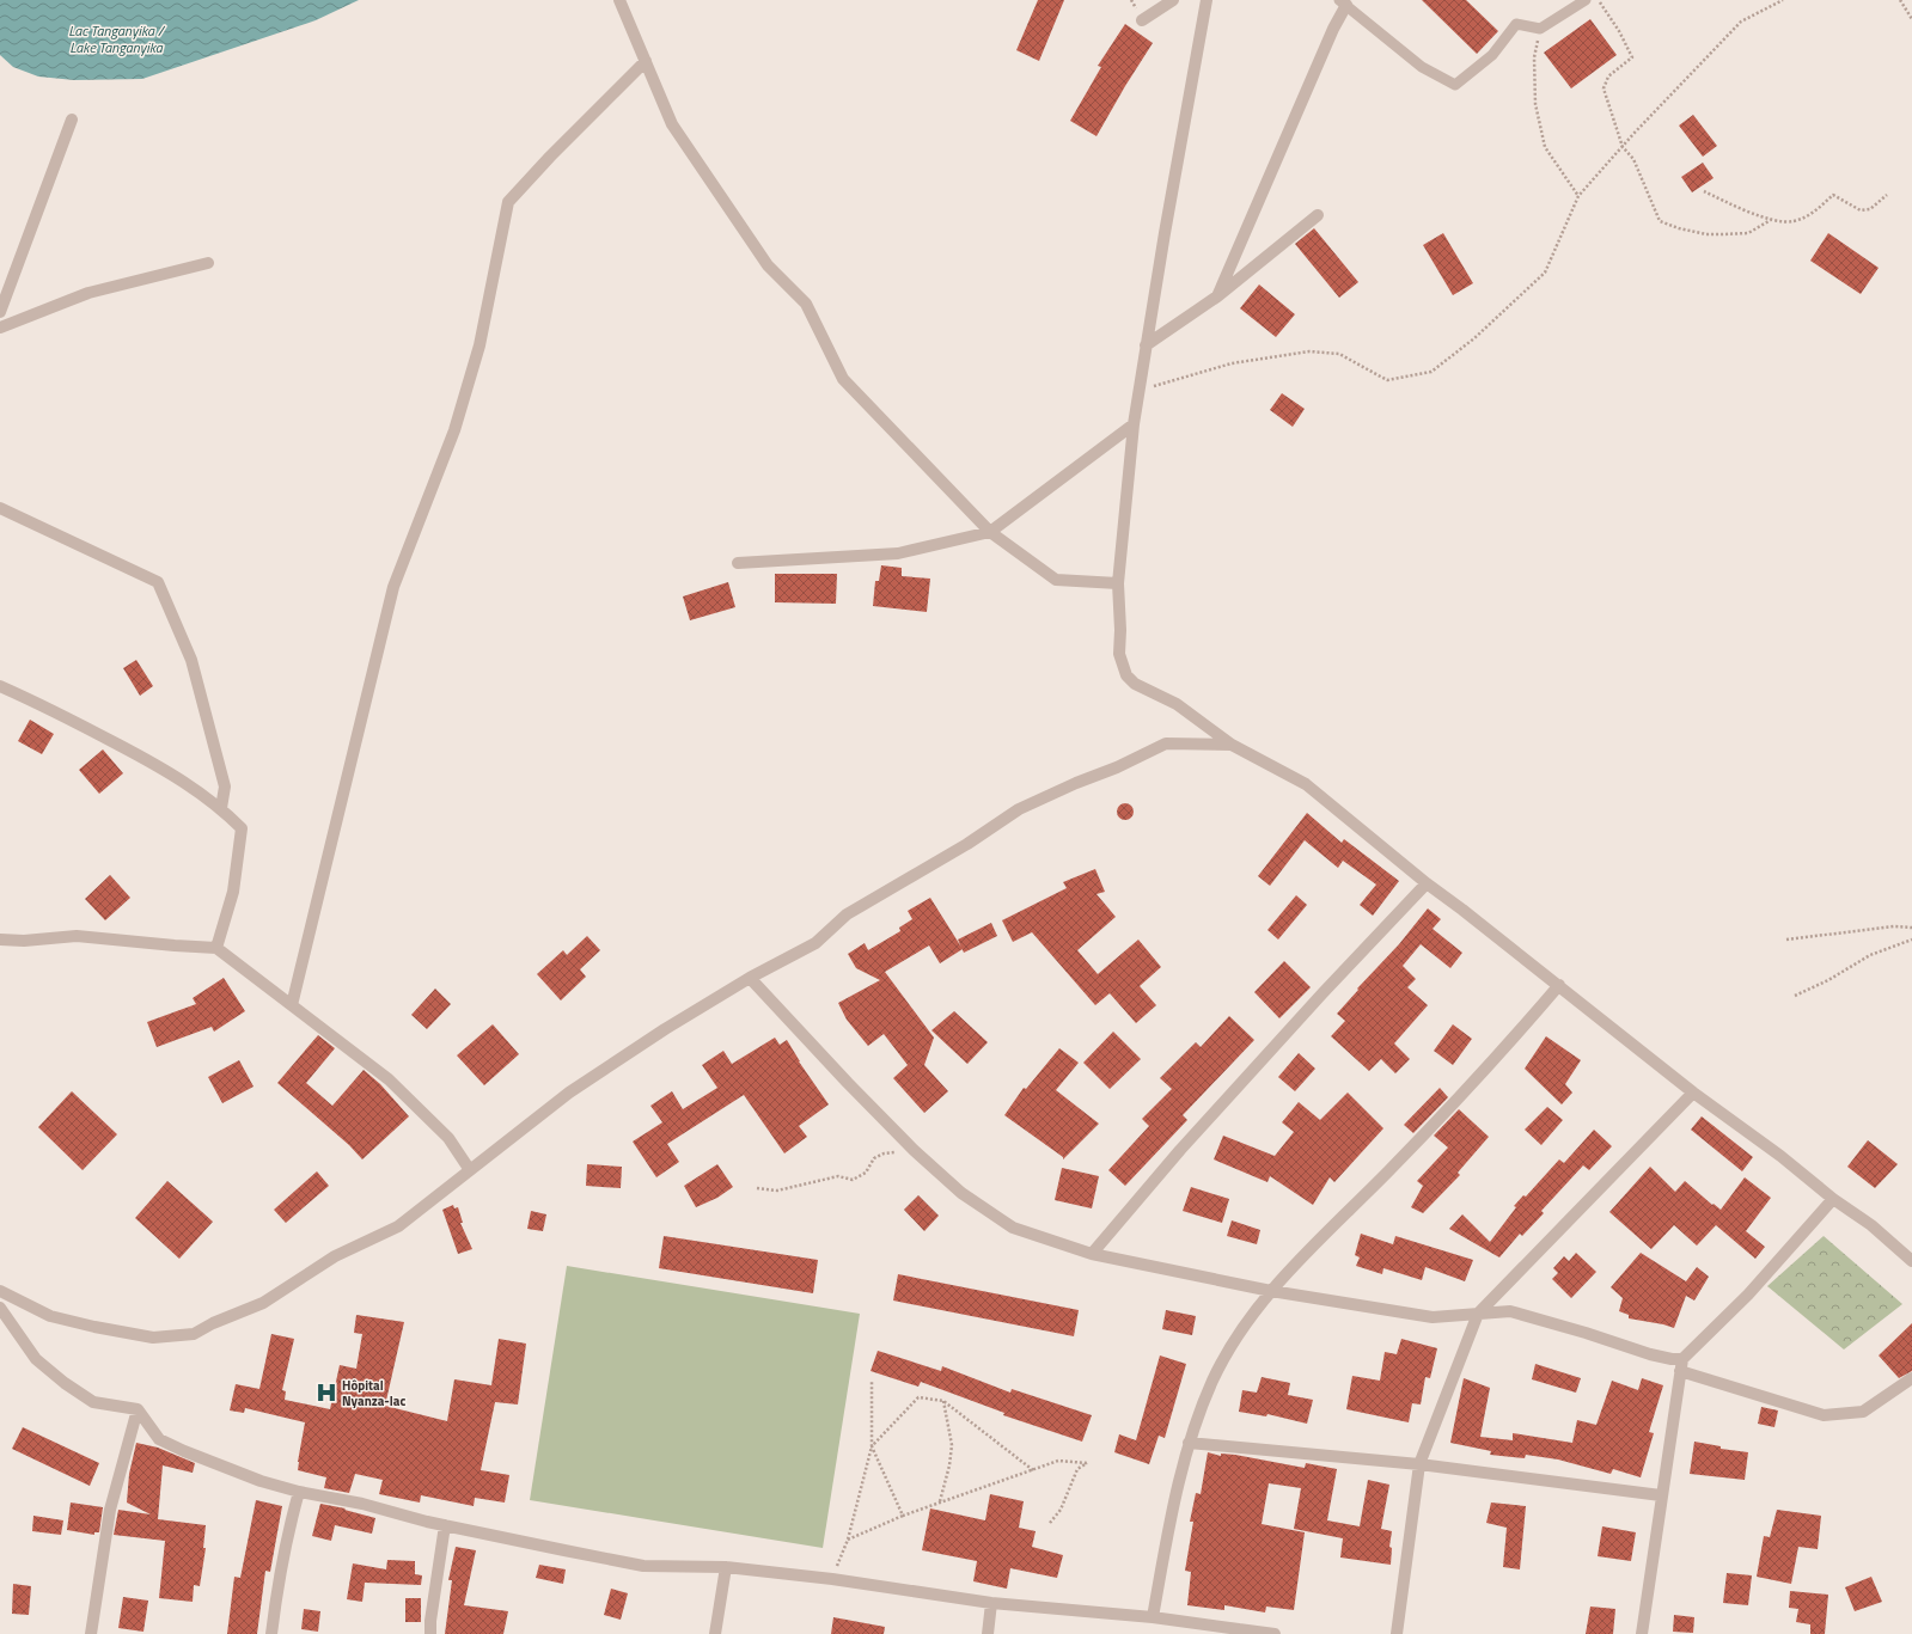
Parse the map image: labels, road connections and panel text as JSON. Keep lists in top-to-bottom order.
{
  "water": ["Lac Tanganyika / Lake Tanganyika"],
  "places": {
    "hospital": ["Hôpital Nyanza-lac"]
  }
}
